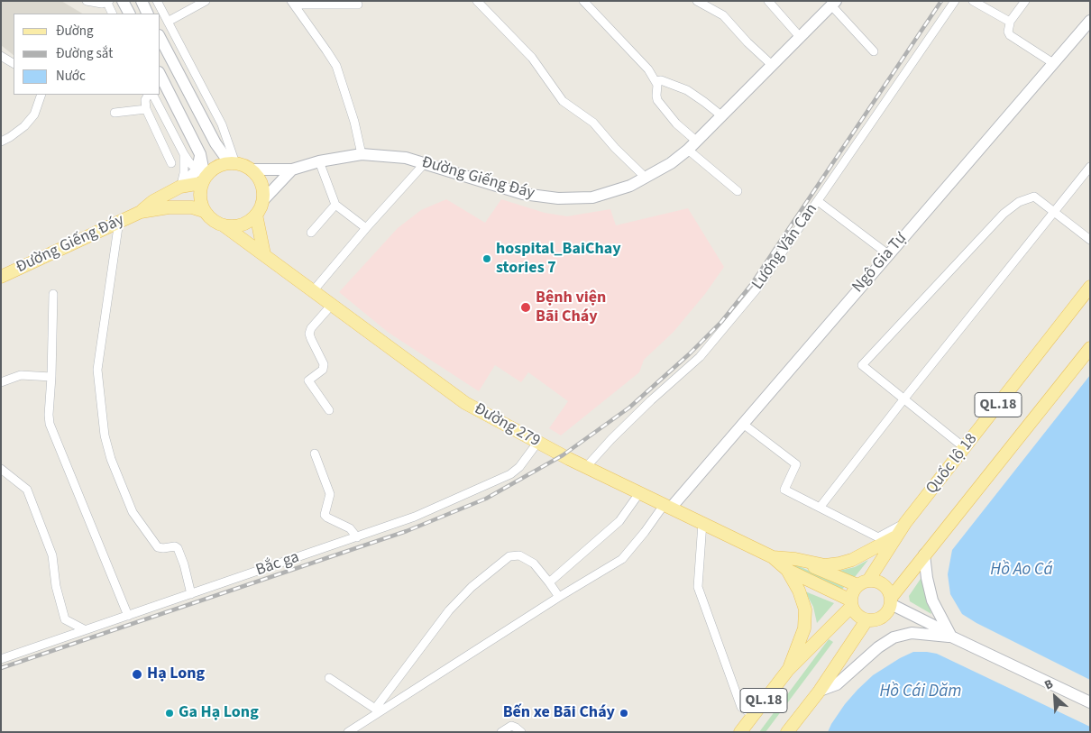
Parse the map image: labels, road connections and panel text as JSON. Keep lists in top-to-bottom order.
{
  "streets": {
    "main road": [
      "Đường Giếng Đáy",
      "Ngô Gia Tự",
      "QL.18",
      "Đường 279",
      "Quốc lộ 18"
    ],
    "street": ["Lương Văn Can", "Bắc ga"]
  },
  "crossings": [
    ["Đường Giếng Đáy", "Đường 279"],
    ["Lương Văn Can", "Đường 279"],
    ["Ngô Gia Tự", "Đường 279"],
    ["QL.18", "Quốc lộ 18"],
    ["Đường 279", "Bắc ga"]
  ],
  "water": ["Hồ Ao Cá", "Hồ Cái Dăm"],
  "places": [
    "hospital_BaiChay stories 7",
    "Bệnh viện Bãi Cháy",
    "Hạ Long",
    "Ga Hạ Long",
    "Bến xe Bãi Cháy"
  ],
  "legend": ["Đường", "Đường sắt", "Nước"],
  "north": "top left"
}
